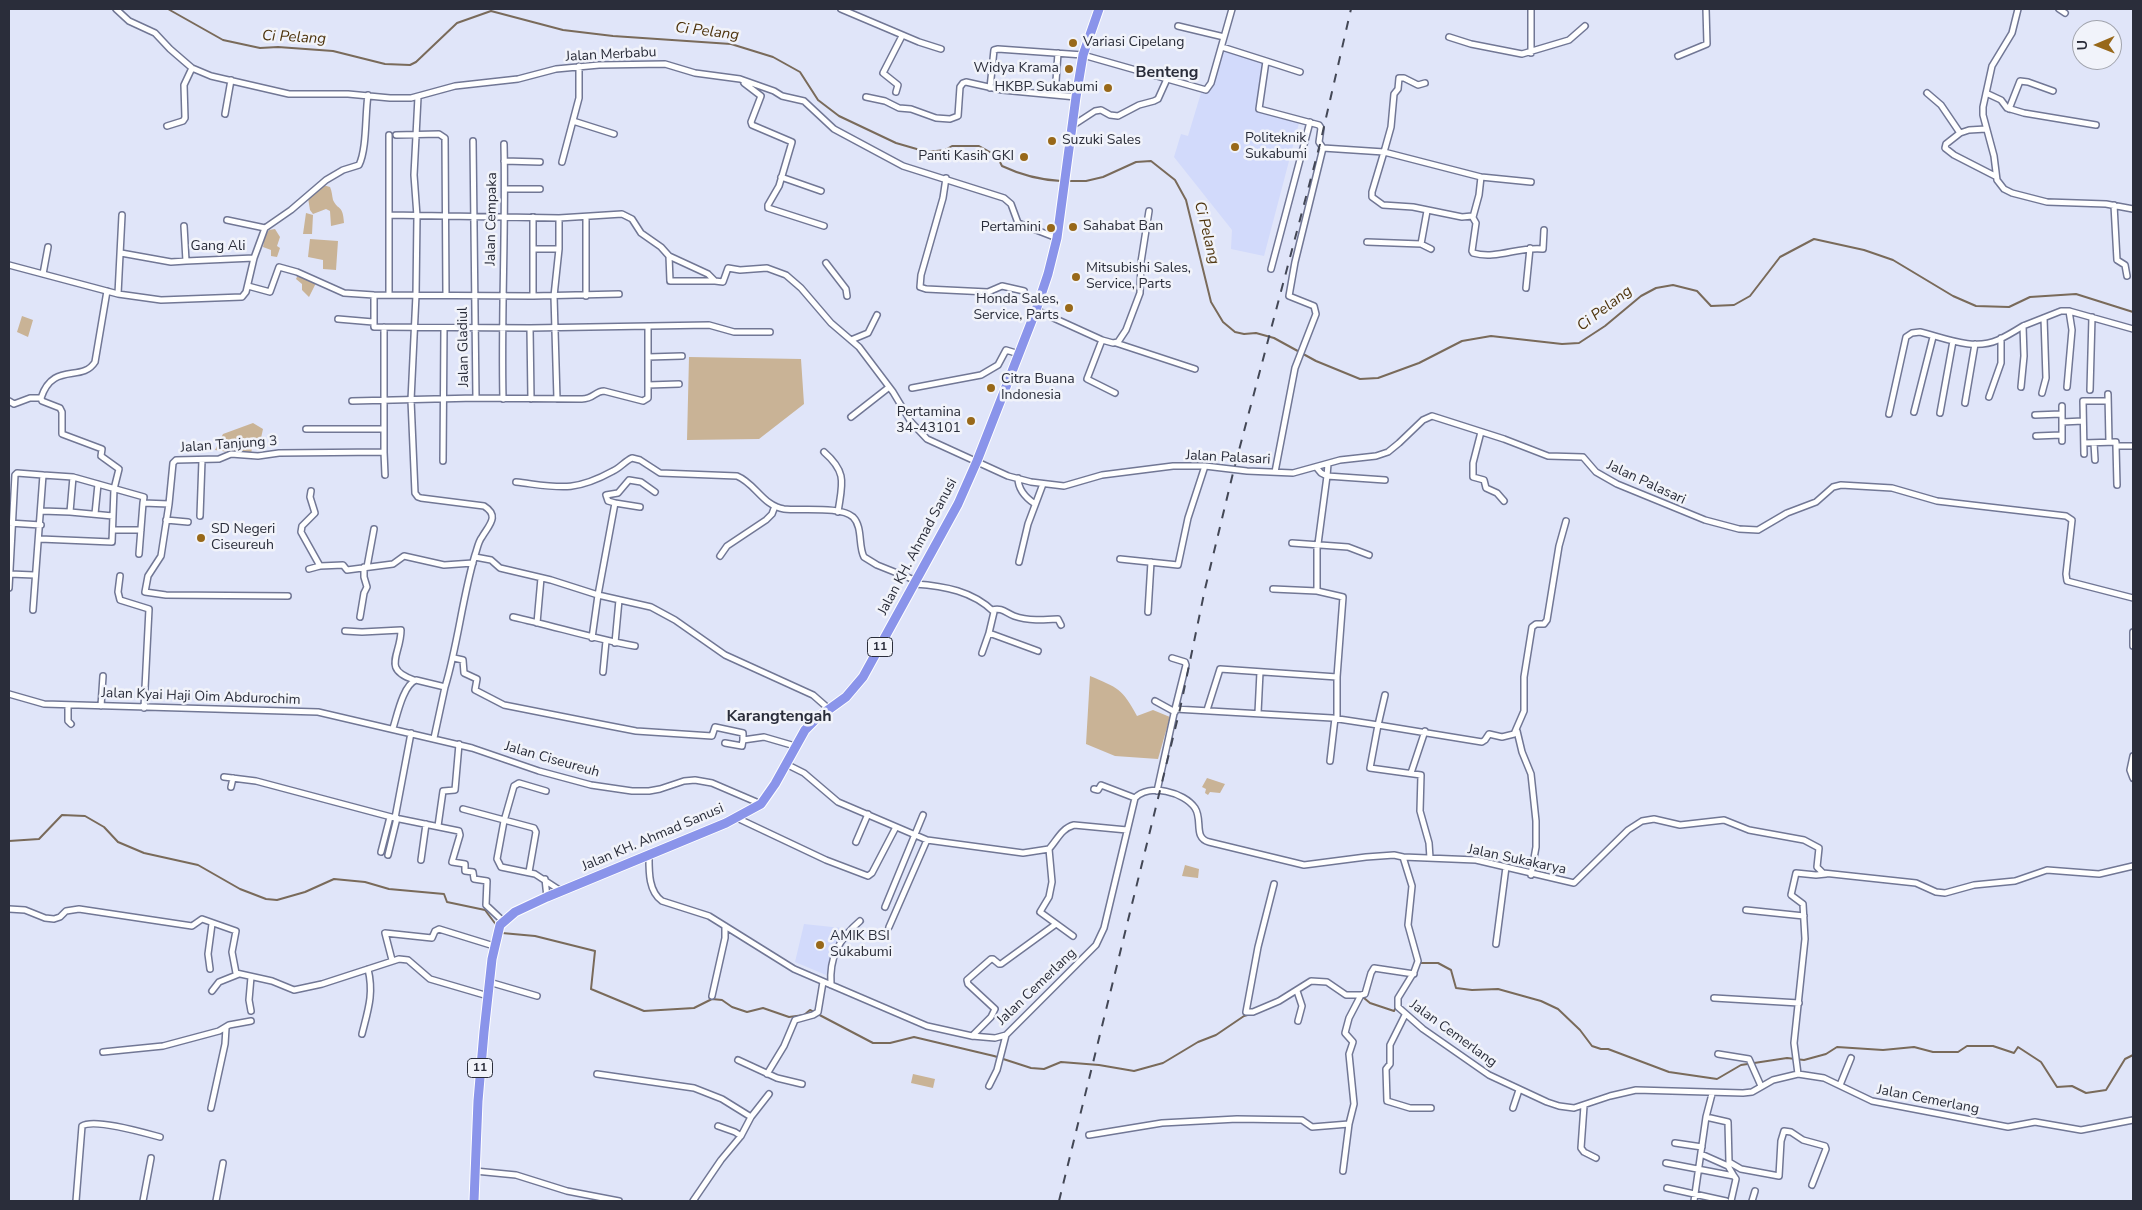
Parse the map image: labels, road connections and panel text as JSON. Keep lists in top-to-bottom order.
{
  "streets": {
    "highway": ["Jalan KH. Ahmad Sanusi", "11"],
    "street": [
      "Jalan Merbabu",
      "Jalan Cempaka",
      "Gang Ali",
      "Jalan Gladiul",
      "Jalan Tanjung 3",
      "Jalan Palasari",
      "Jalan Kyai Haji Oim Abdurochim",
      "Jalan Ciseureuh",
      "Jalan Sukakarya",
      "Jalan Cemerlang"
    ]
  },
  "crossings": [
    ["Jalan Merbabu", "Jalan KH. Ahmad Sanusi"],
    ["Jalan Palasari", "Jalan KH. Ahmad Sanusi"],
    ["Jalan KH. Ahmad Sanusi", "11"],
    ["Jalan KH. Ahmad Sanusi", "Jalan Ciseureuh"],
    ["Jalan KH. Ahmad Sanusi", "Jalan Cemerlang"],
    ["Jalan Kyai Haji Oim Abdurochim", "Jalan Ciseureuh"]
  ],
  "districts": ["Benteng", "Karangtengah"],
  "water": ["Ci Pelang"],
  "places": [
    "Variasi Cipelang",
    "Widya Krama",
    "HKBP Sukabumi",
    "Suzuki Sales",
    "Politeknik Sukabumi",
    "Panti Kasih GKI",
    "Sahabat Ban",
    "Pertamini",
    "Mitsubishi Sales, Service, Parts",
    "Honda Sales, Service, Parts",
    "Citra Buana Indonesia",
    "Pertamina 34-43101",
    "SD Negeri Ciseureuh",
    "AMIK BSI Sukabumi"
  ],
  "north": "left"
}
